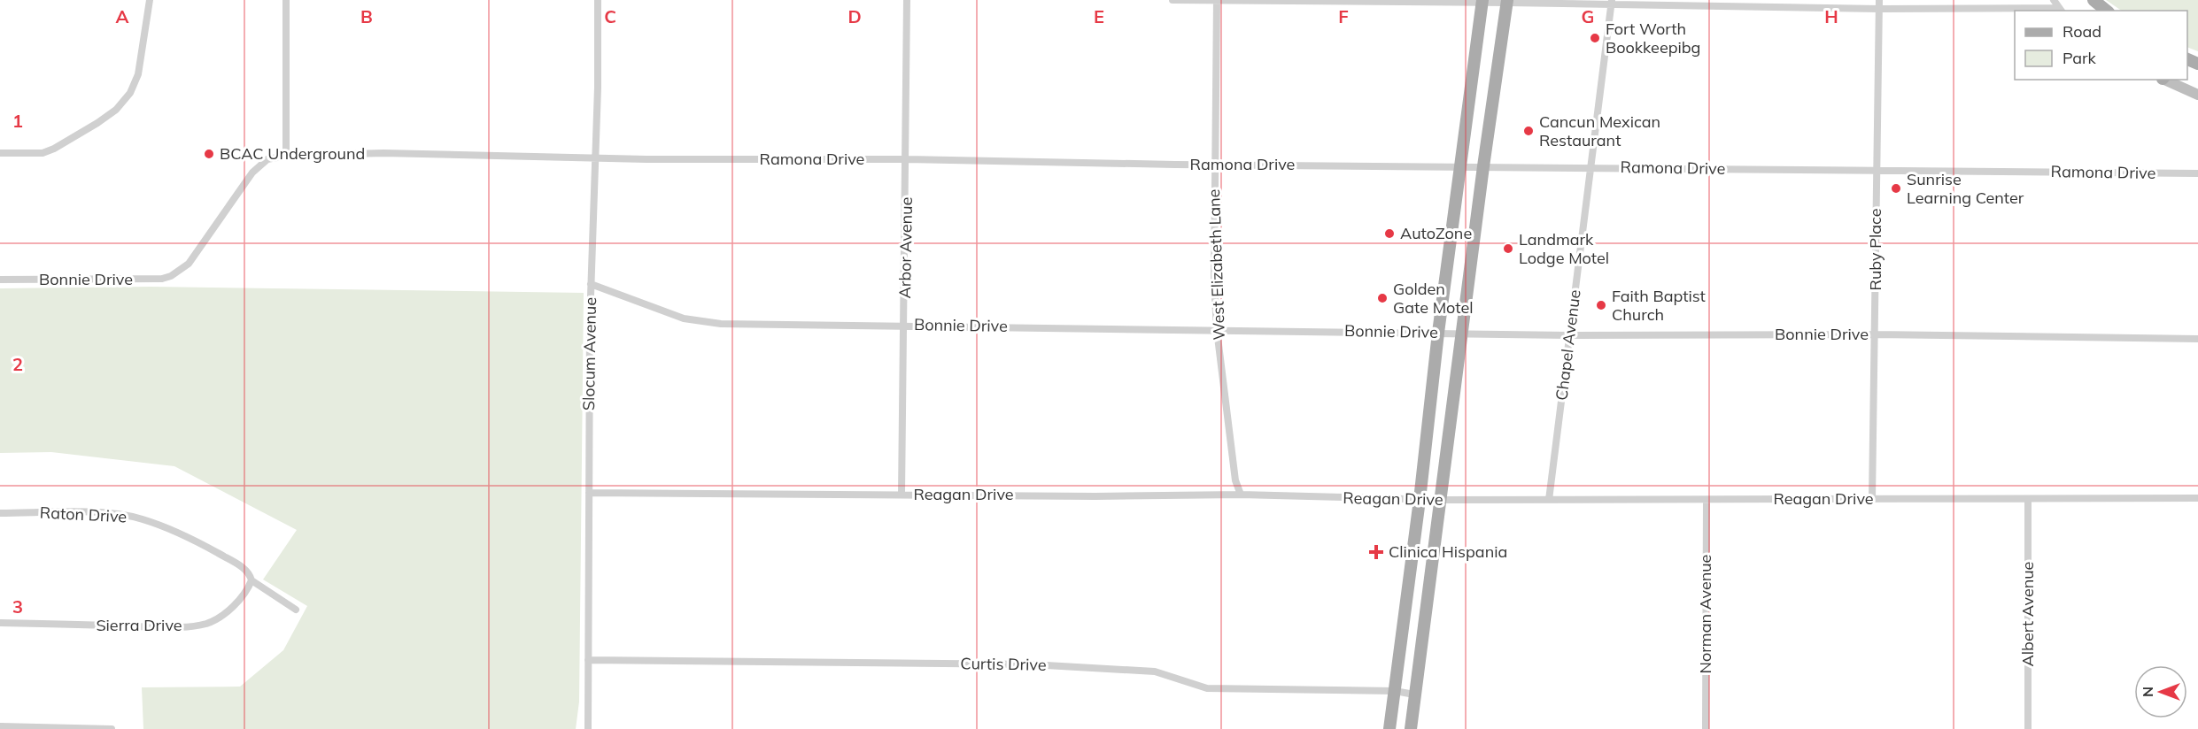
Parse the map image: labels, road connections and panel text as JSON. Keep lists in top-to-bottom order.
{
  "streets": {
    "street": [
      "Ramona Drive",
      "Arbor Avenue",
      "Ruby Place",
      "West Elizabeth Lane",
      "Bonnie Drive",
      "Chapel Avenue",
      "Slocum Avenue",
      "Reagan Drive",
      "Raton Drive",
      "Norman Avenue",
      "Albert Avenue",
      "Sierra Drive",
      "Curtis Drive"
    ]
  },
  "crossings": [
    ["Ramona Drive", "Arbor Avenue"],
    ["Ramona Drive", "Ruby Place"],
    ["Ramona Drive", "West Elizabeth Lane"],
    ["Ramona Drive", "Bonnie Drive"],
    ["Ramona Drive", "Chapel Avenue"],
    ["Ramona Drive", "Slocum Avenue"],
    ["Arbor Avenue", "Bonnie Drive"],
    ["Arbor Avenue", "Reagan Drive"],
    ["Ruby Place", "Bonnie Drive"],
    ["Ruby Place", "Reagan Drive"],
    ["West Elizabeth Lane", "Bonnie Drive"],
    ["West Elizabeth Lane", "Reagan Drive"],
    ["Bonnie Drive", "Chapel Avenue"],
    ["Bonnie Drive", "Slocum Avenue"],
    ["Chapel Avenue", "Reagan Drive"],
    ["Slocum Avenue", "Reagan Drive"],
    ["Slocum Avenue", "Curtis Drive"],
    ["Reagan Drive", "Norman Avenue"],
    ["Reagan Drive", "Albert Avenue"],
    ["Raton Drive", "Sierra Drive"]
  ],
  "places": {
    "other": [
      "Fort Worth Bookkeepibg",
      "Cancun Mexican Restaurant",
      "BCAC Underground",
      "Sunrise Learning Center",
      "AutoZone",
      "Landmark Lodge Motel",
      "Golden Gate Motel",
      "Faith Baptist Church"
    ],
    "health": ["Clinica Hispania"]
  },
  "legend": ["Road", "Park"],
  "north": "left",
  "grid": {
    "columns": [
      "A",
      "B",
      "C",
      "D",
      "E",
      "F",
      "G",
      "H"
    ],
    "rows": ["1", "2", "3"]
  }
}
